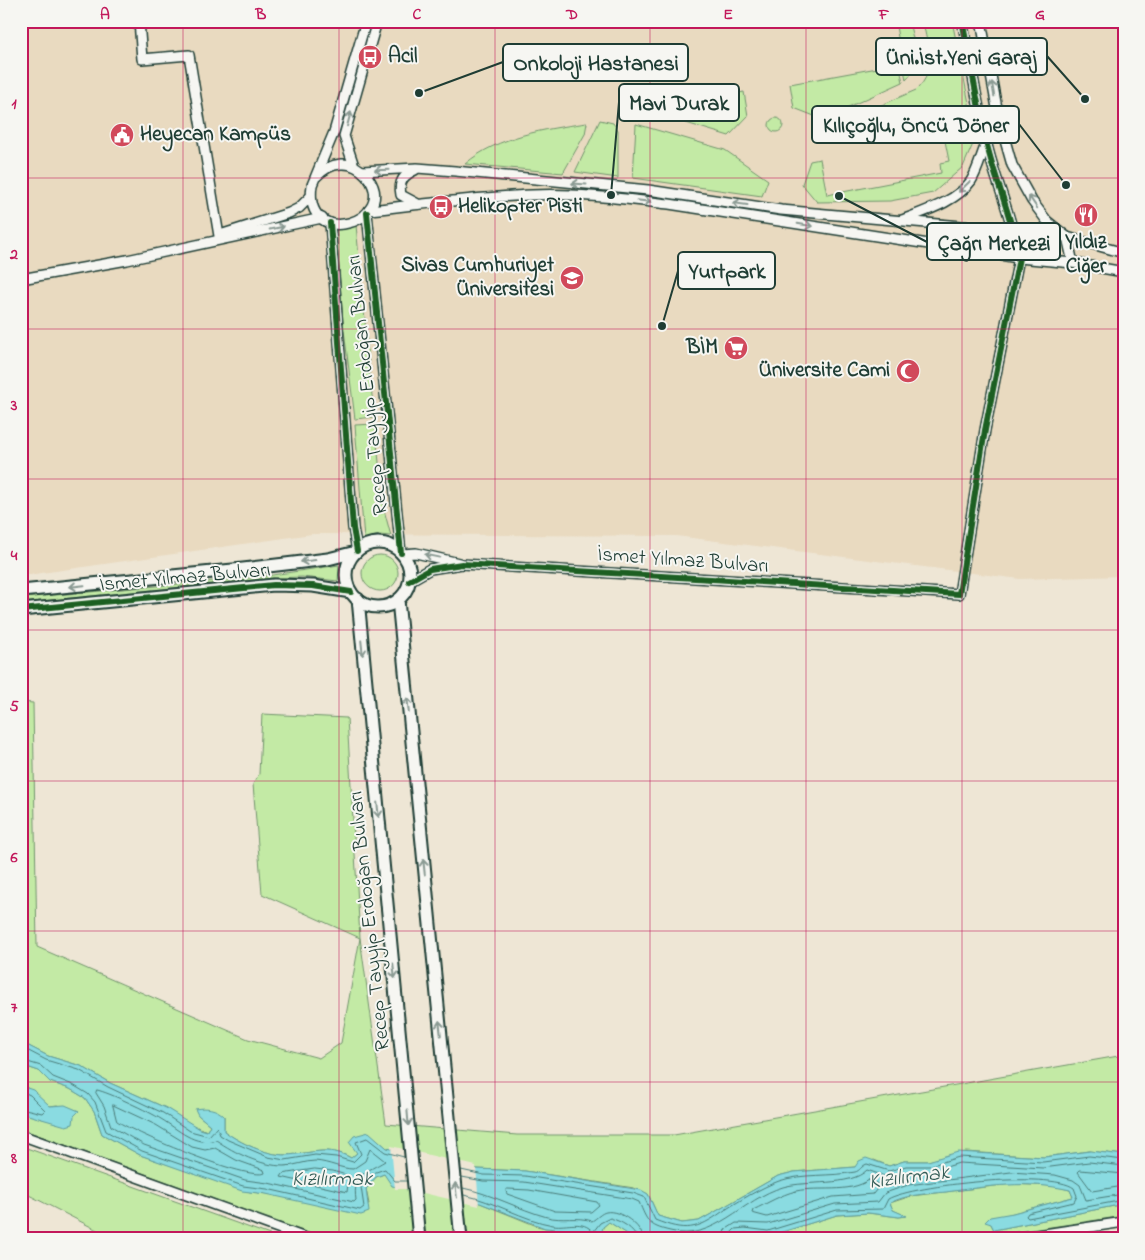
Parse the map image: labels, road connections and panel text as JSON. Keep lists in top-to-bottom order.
{
  "streets": {
    "street": ["Recep Tayyip Erdoğan Bulvarı", "İsmet Yılmaz Bulvarı"]
  },
  "crossings": [
    ["Recep Tayyip Erdoğan Bulvarı", "İsmet Yılmaz Bulvarı"]
  ],
  "water": ["Kızılırmak"],
  "places": {
    "bus stop": ["Acil", "Helikopter Pisti"],
    "other": [
      "Onkoloji Hastanesi",
      "Üni.İst.Yeni Garaj",
      "Kılıçoğlu, Öncü Döner",
      "Mavi Durak",
      "Çağrı Merkezi",
      "Yurtpark"
    ],
    "public building": ["Heyecan Kampüs"],
    "restaurant": ["Yıldız Ciğer"],
    "school or university": ["Sivas Cumhuriyet Üniversitesi"],
    "supermarket": ["BİM"],
    "mosque": ["Üniversite Cami"]
  },
  "grid": {
    "columns": [
      "A",
      "B",
      "C",
      "D",
      "E",
      "F",
      "G"
    ],
    "rows": [
      "1",
      "2",
      "3",
      "4",
      "5",
      "6",
      "7",
      "8"
    ]
  }
}
